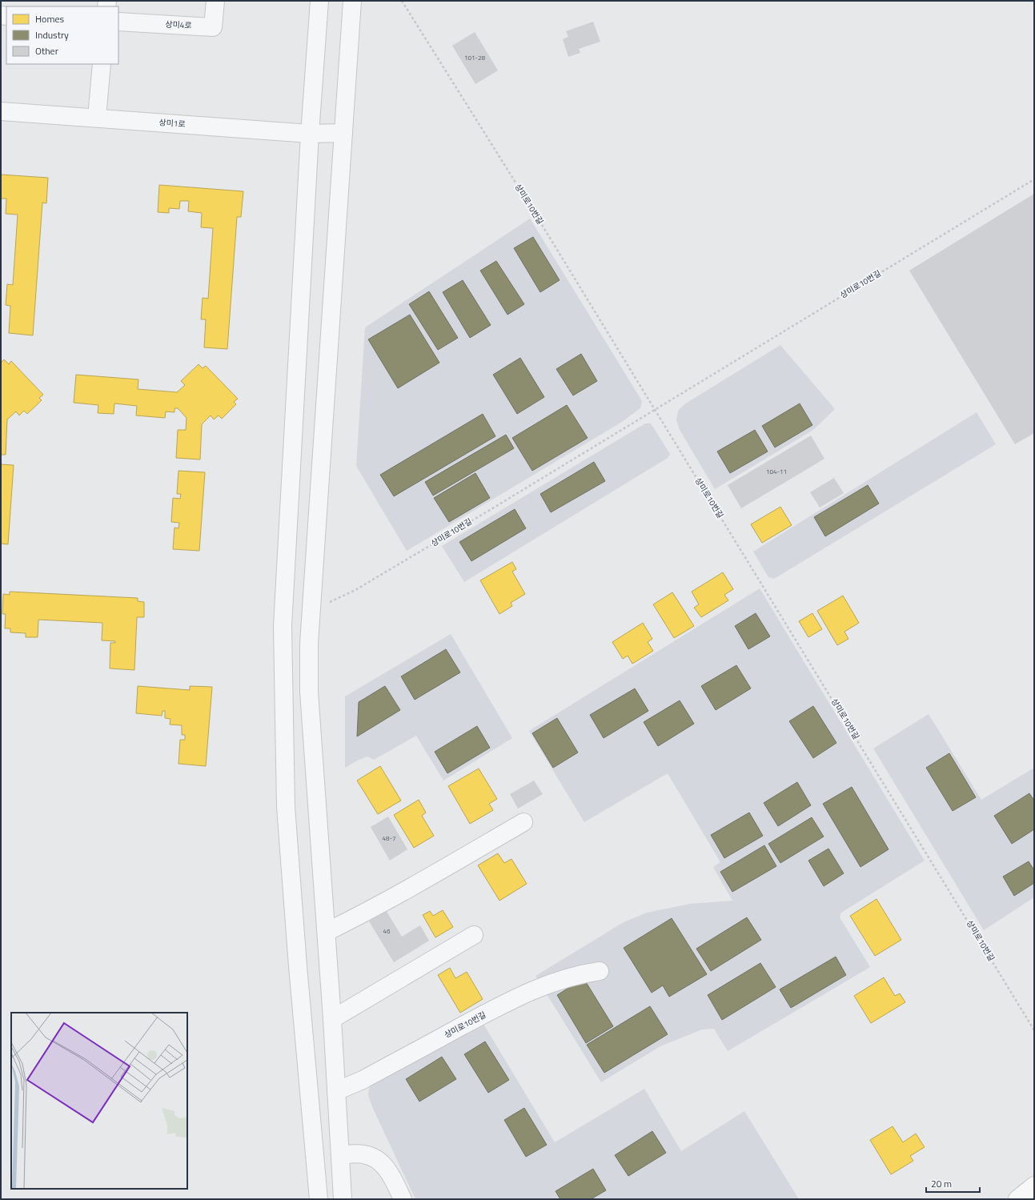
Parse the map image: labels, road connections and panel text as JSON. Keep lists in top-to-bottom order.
{
  "streets": {
    "street": ["상미4로", "상미1로", "상미로10번길"]
  },
  "house_numbers": [
    "101-28",
    "104-11",
    "48-7",
    "46"
  ],
  "legend": ["Homes", "Industry", "Other"],
  "scale_bar": "20 m"
}
